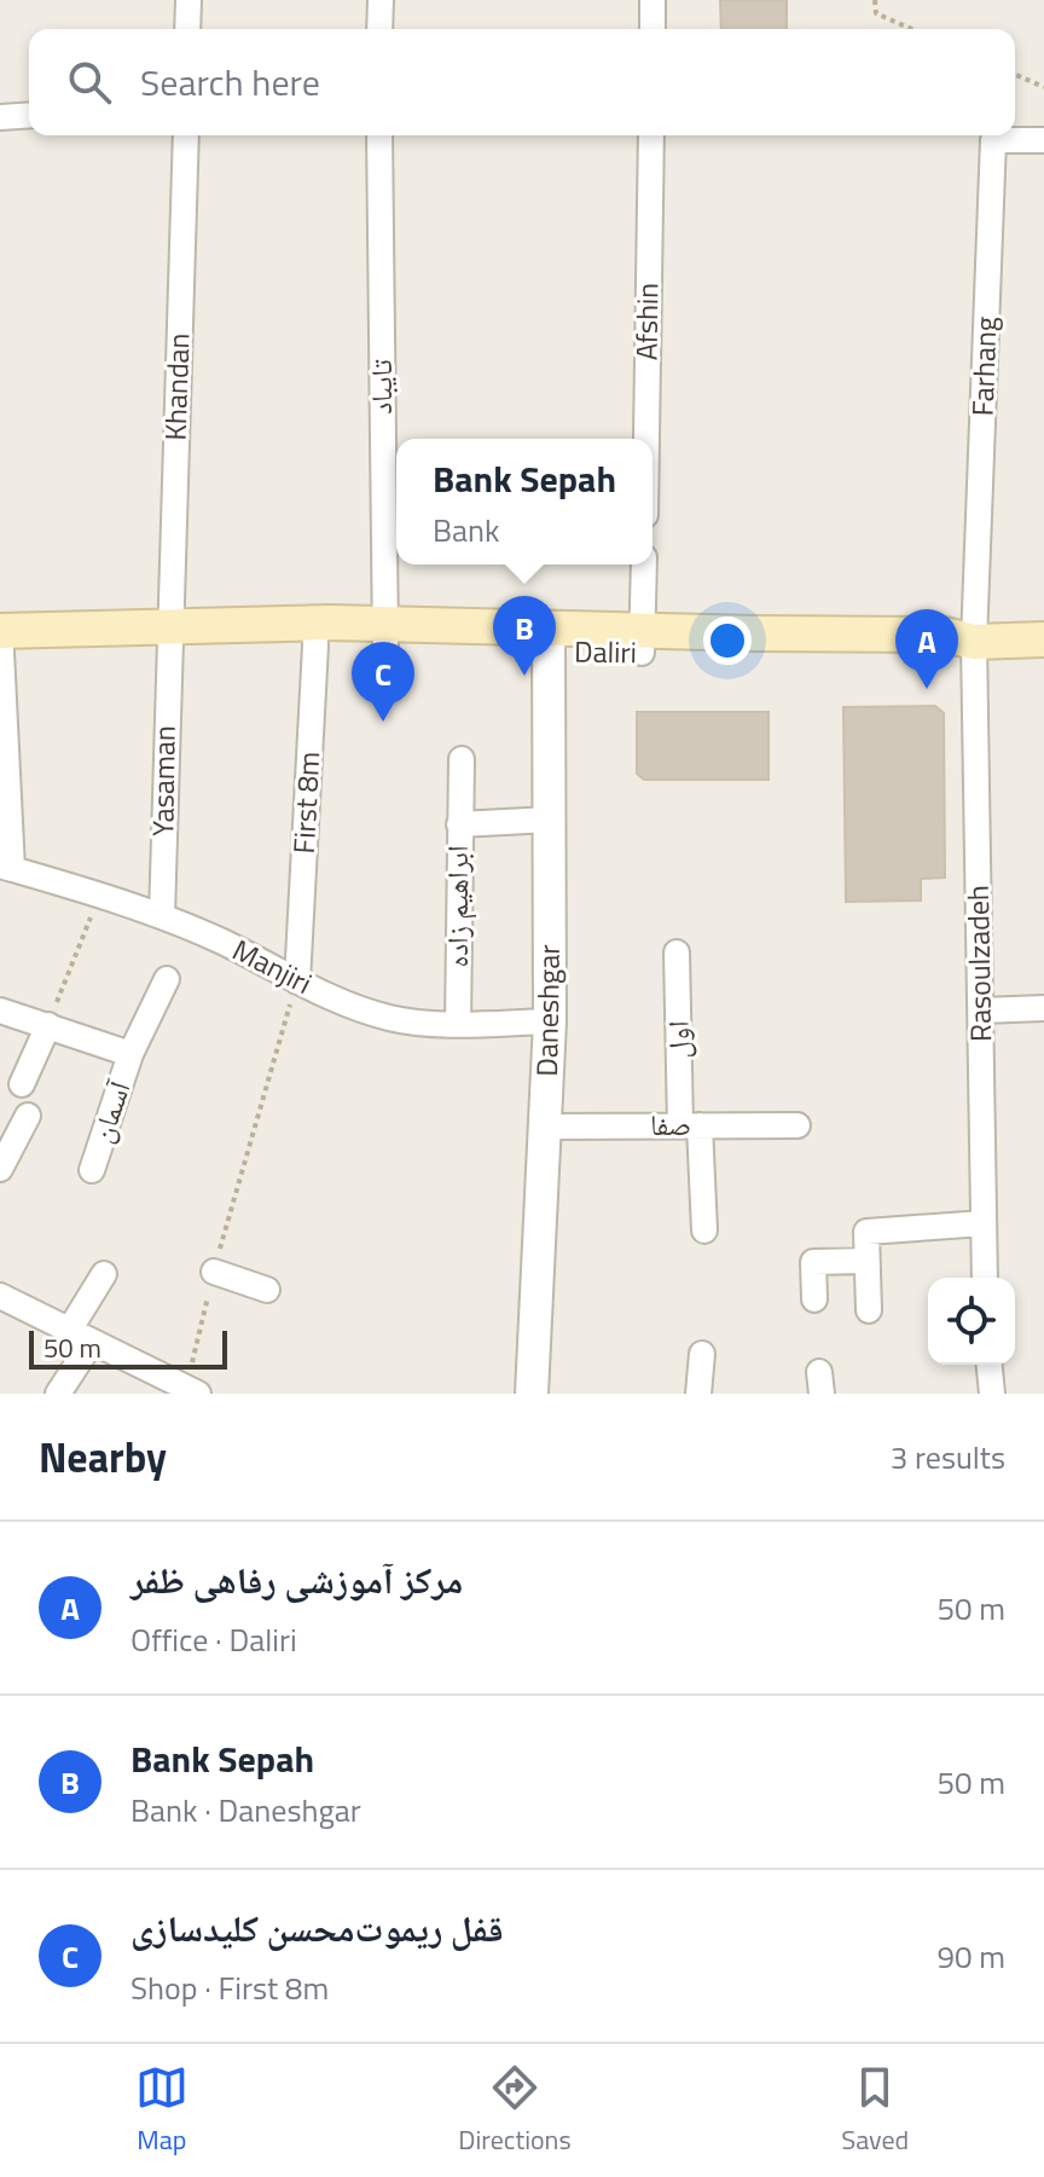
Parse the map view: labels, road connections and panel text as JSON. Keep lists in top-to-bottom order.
{
  "streets": {
    "main road": ["Daliri"],
    "street": [
      "Afshin",
      "Farhang",
      "Khandan",
      "تایباد",
      "Yasaman",
      "First 8m",
      "ابراهیم زاده",
      "Rasoulzadeh",
      "Manjiri",
      "Daneshgar",
      "اول",
      "آسمان",
      "صفا"
    ]
  },
  "crossings": [
    ["Farhang", "Daliri"],
    ["Farhang", "Rasoulzadeh"],
    ["Khandan", "Daliri"],
    ["Khandan", "Yasaman"],
    ["تایباد", "Daliri"],
    ["Daliri", "Yasaman"],
    ["Daliri", "First 8m"],
    ["Daliri", "Rasoulzadeh"],
    ["Daliri", "Daneshgar"],
    ["Yasaman", "Manjiri"],
    ["First 8m", "Manjiri"],
    ["ابراهیم زاده", "Manjiri"],
    ["ابراهیم زاده", "Daneshgar"],
    ["Manjiri", "Daneshgar"],
    ["Daneshgar", "صفا"],
    ["اول", "صفا"]
  ],
  "scale_bar": "50 m",
  "page": {
    "search": "Search here",
    "popup": ["Bank Sepah", "Bank"],
    "pins": ["B", "A", "C"],
    "scale": "50 m",
    "heading": ["Nearby", "3 results"],
    "list": [
      {
        "mark": "A",
        "name": "مرکز آموزشی رفاهی ظفر",
        "note": "Office · Daliri",
        "value": "50 m"
      },
      {
        "mark": "B",
        "name": "Bank Sepah",
        "note": "Bank · Daneshgar",
        "value": "50 m"
      },
      {
        "mark": "C",
        "name": "قفل ریموت‌محسن کلیدسازی",
        "note": "Shop · First 8m",
        "value": "90 m"
      }
    ],
    "nav": ["Map", "Directions", "Saved"]
  }
}
